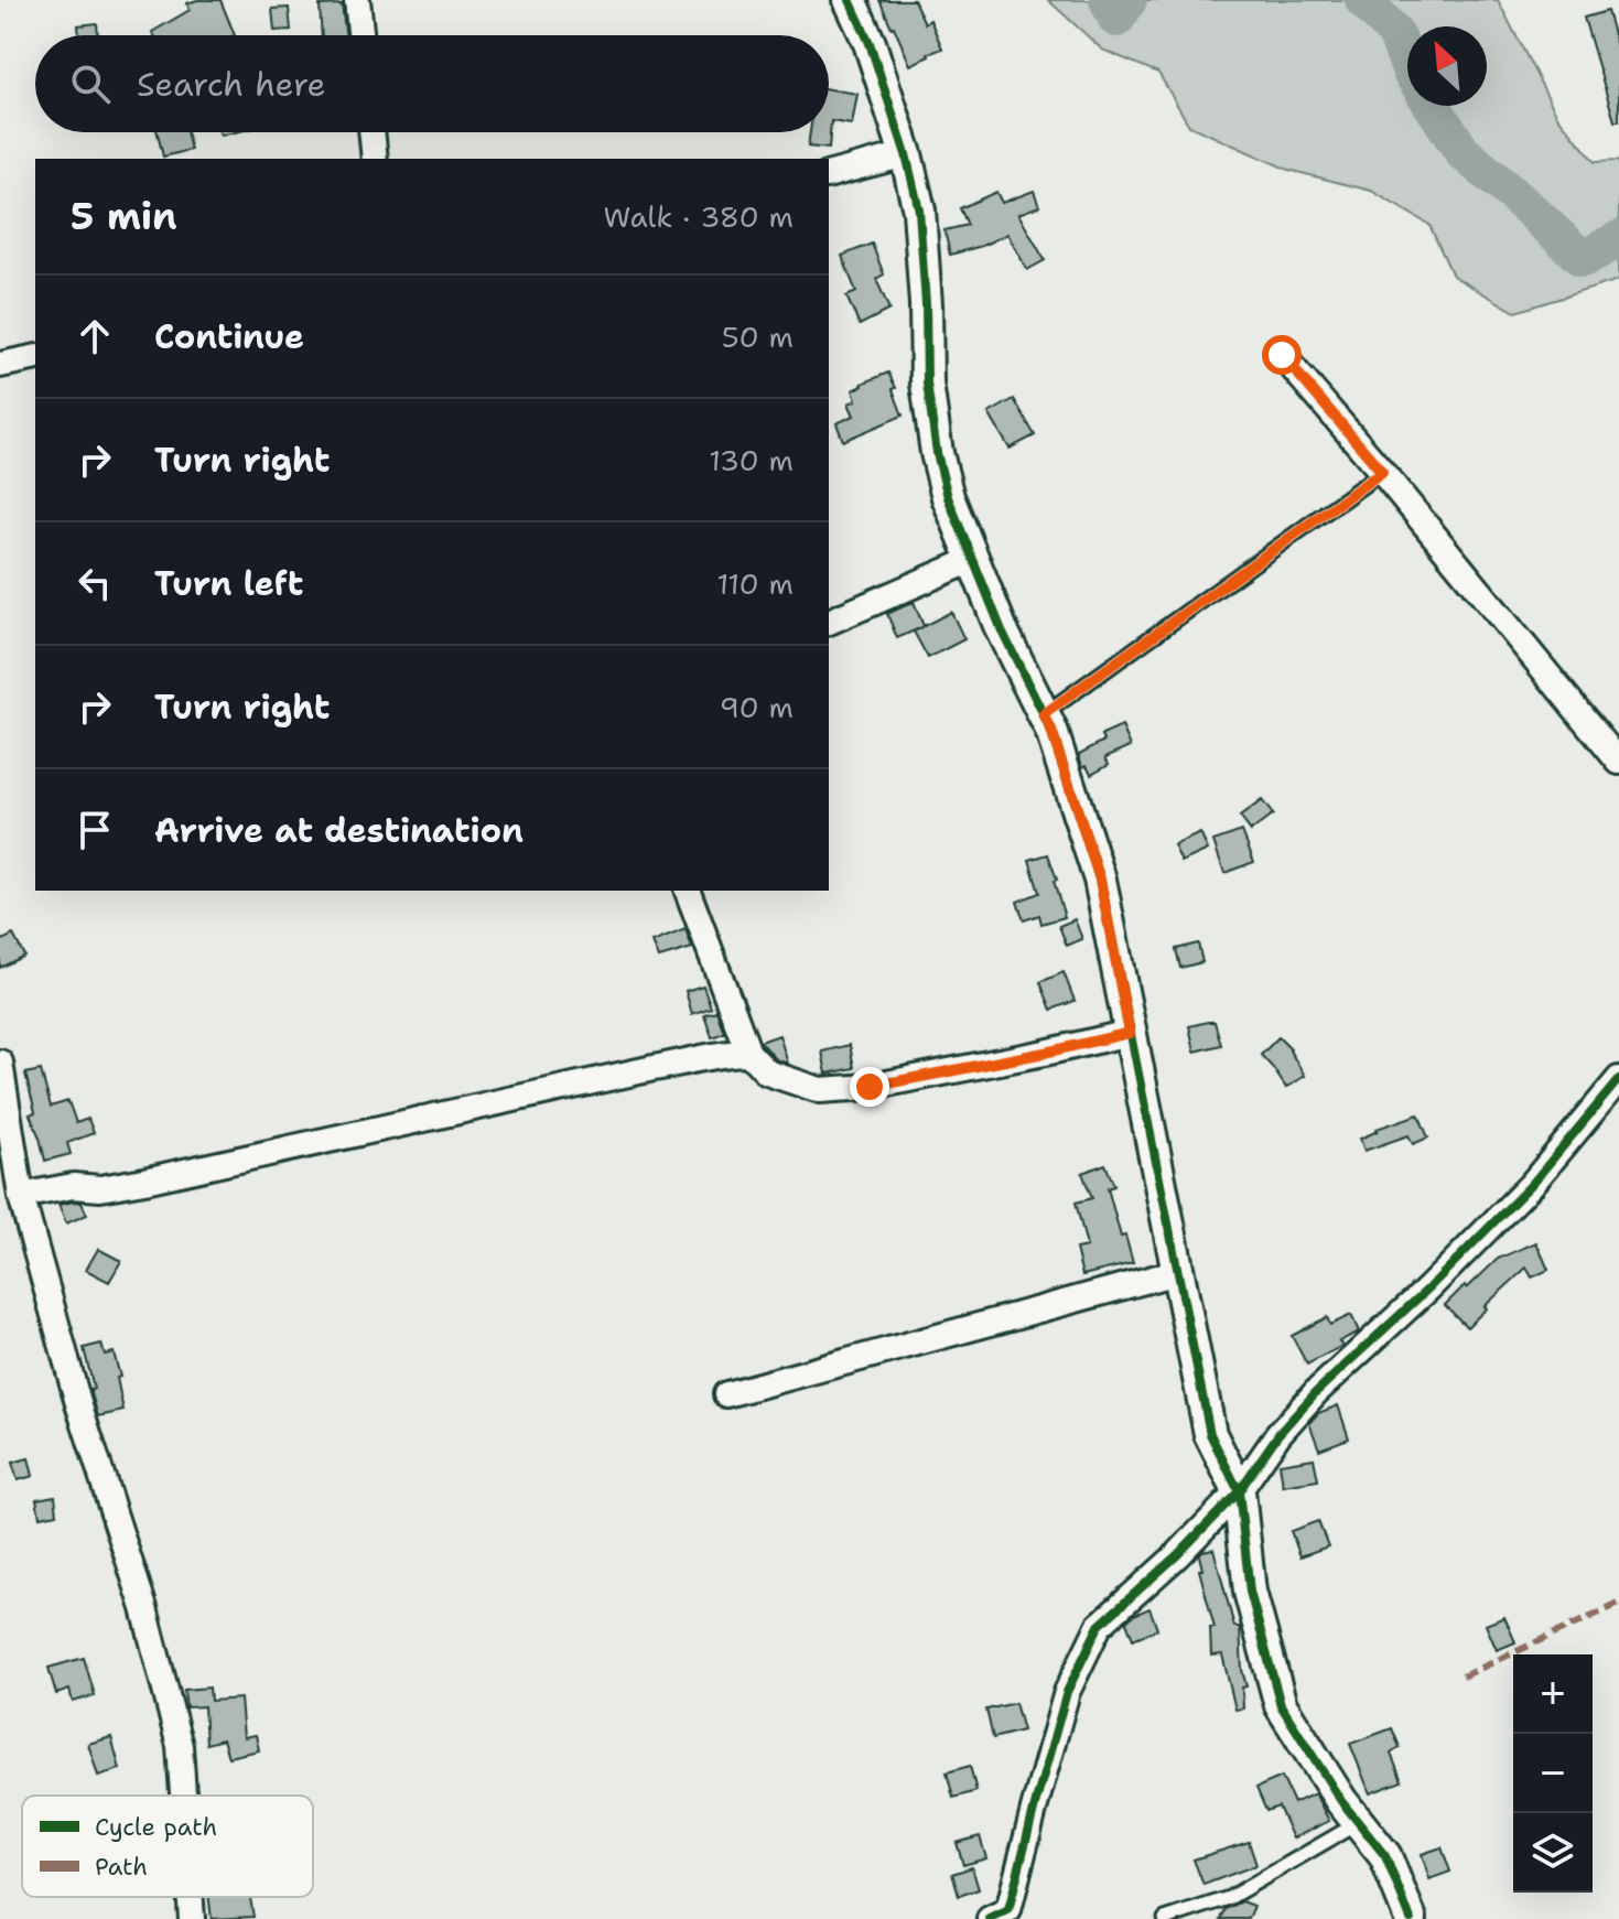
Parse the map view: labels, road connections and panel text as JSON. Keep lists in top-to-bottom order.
{
  "legend": ["Cycle path", "Path"],
  "north": "top left",
  "page": {
    "search": "Search here",
    "heading": ["5 min", "Walk · 380 m"],
    "list": [
      ["Continue", "50 m"],
      ["Turn right", "130 m"],
      ["Turn left", "110 m"],
      ["Turn right", "90 m"],
      "Arrive at destination"
    ],
    "map_buttons": ["+", "−"]
  }
}
